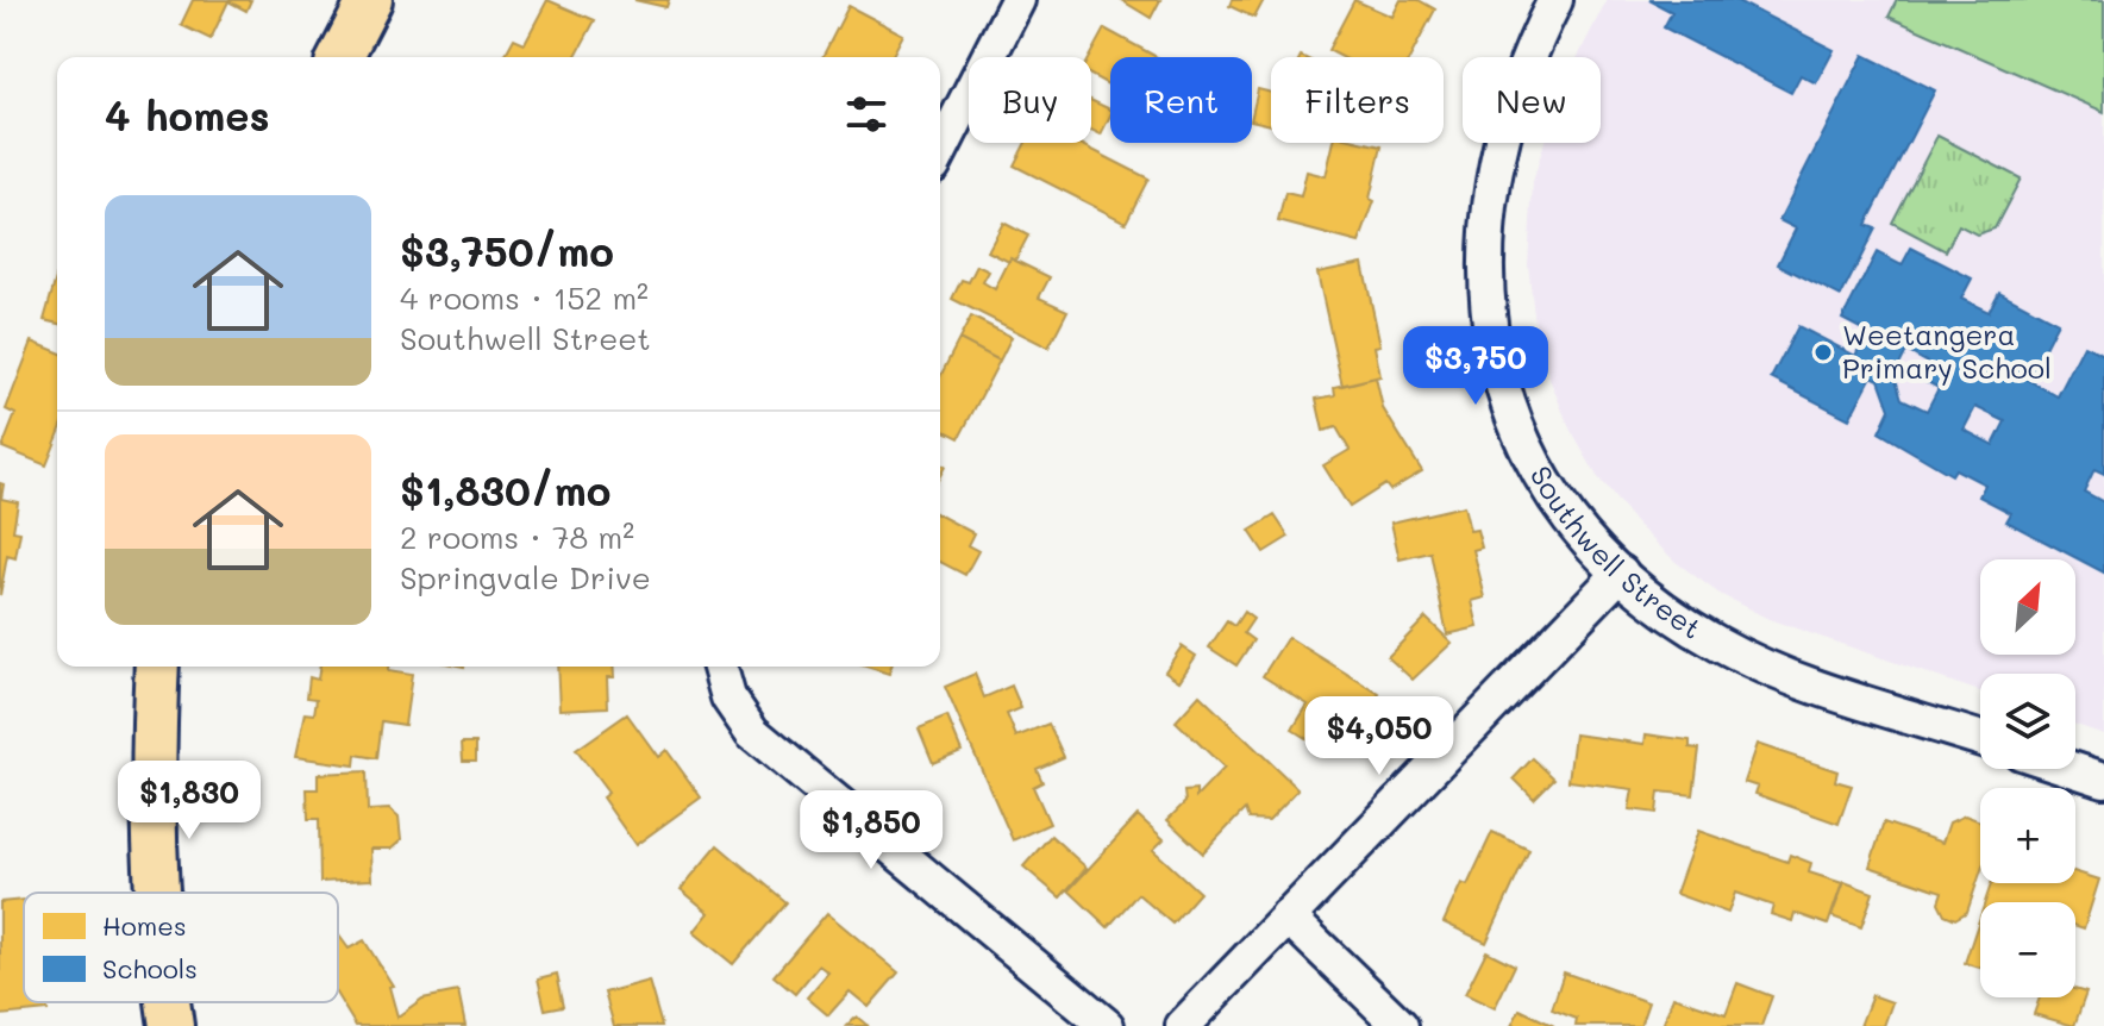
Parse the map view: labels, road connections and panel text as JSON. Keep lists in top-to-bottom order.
{
  "streets": {
    "street": ["Southwell Street"]
  },
  "places": ["Weetangera Primary School"],
  "legend": ["Homes", "Schools"],
  "north": "top right",
  "page": {
    "chip": [
      "Buy",
      "Rent",
      "Filters",
      "New"
    ],
    "heading": "4 homes",
    "list": [
      {
        "name": "$3,750/mo",
        "note": "4 rooms · 152 m² · Southwell Street"
      },
      {
        "name": "$1,830/mo",
        "note": "2 rooms · 78 m² · Springvale Drive"
      }
    ],
    "price": [
      "$3,750",
      "$4,050",
      "$1,830",
      "$1,850"
    ],
    "map_buttons": ["+", "−"]
  }
}
